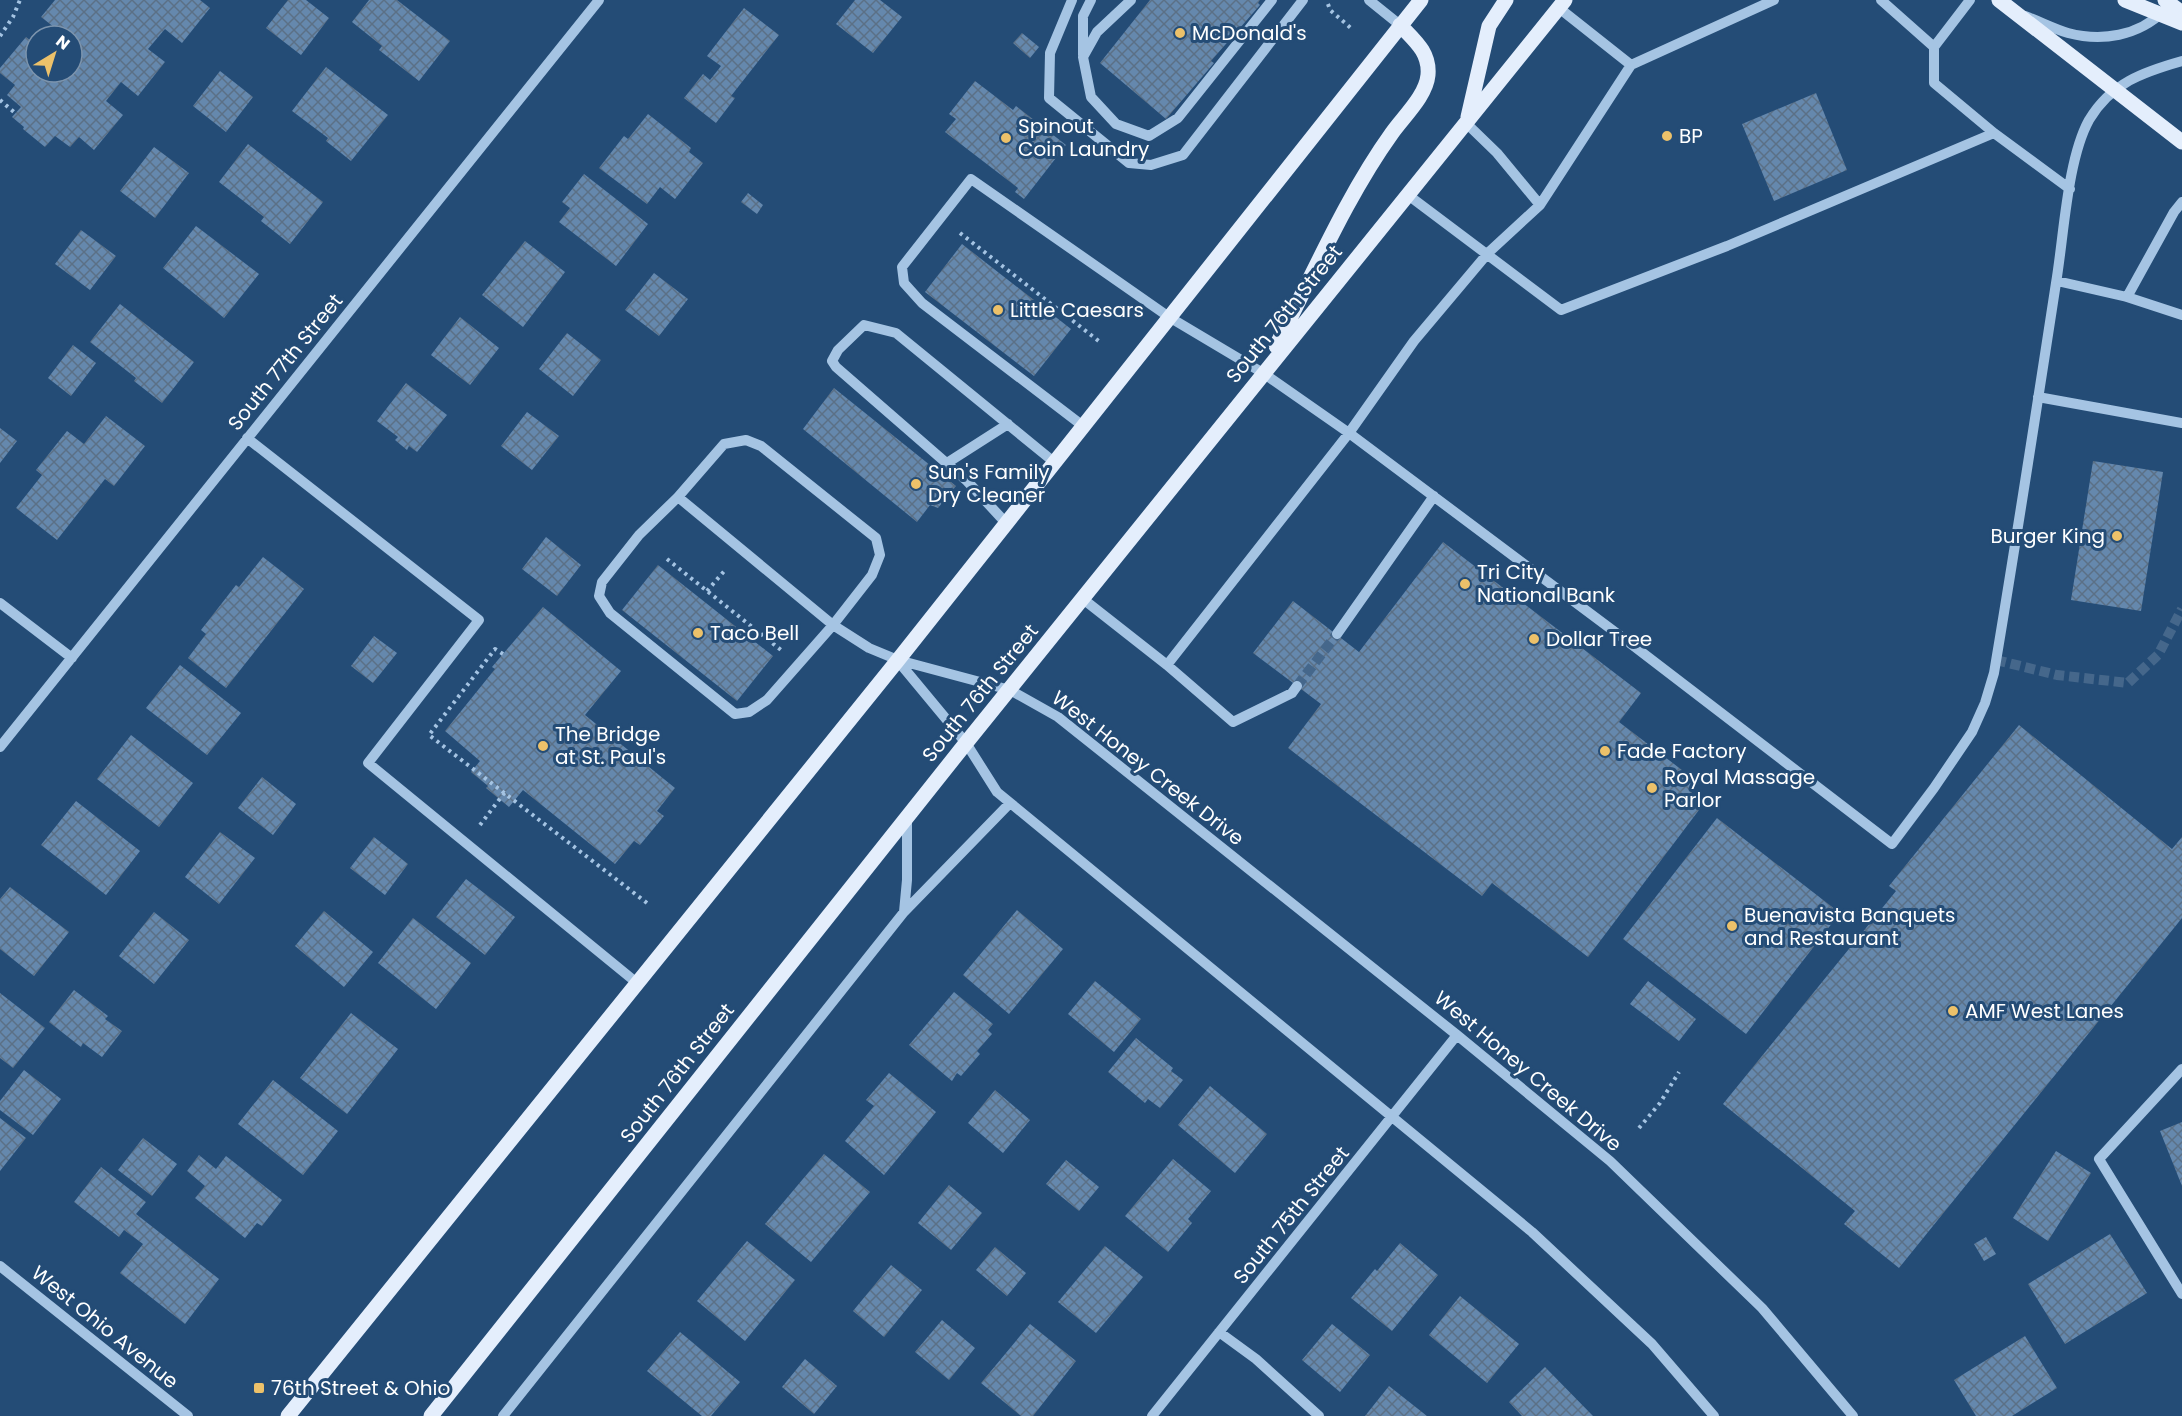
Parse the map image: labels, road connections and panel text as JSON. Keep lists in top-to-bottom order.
{
  "streets": {
    "main road": ["South 76th Street"],
    "street": [
      "South 77th Street",
      "West Honey Creek Drive",
      "South 75th Street",
      "West Ohio Avenue"
    ]
  },
  "crossings": [
    ["South 76th Street", "West Honey Creek Drive"],
    ["West Honey Creek Drive", "South 75th Street"]
  ],
  "places": {
    "other": [
      "McDonald's",
      "BP",
      "Spinout Coin Laundry",
      "Little Caesars",
      "Sun's Family Dry Cleaner",
      "Burger King",
      "Tri City National Bank",
      "Taco Bell",
      "Dollar Tree",
      "The Bridge at St. Paul's",
      "Fade Factory",
      "Royal Massage Parlor",
      "Buenavista Banquets and Restaurant",
      "AMF West Lanes"
    ],
    "transit": ["76th Street & Ohio"]
  },
  "north": "top right"
}
